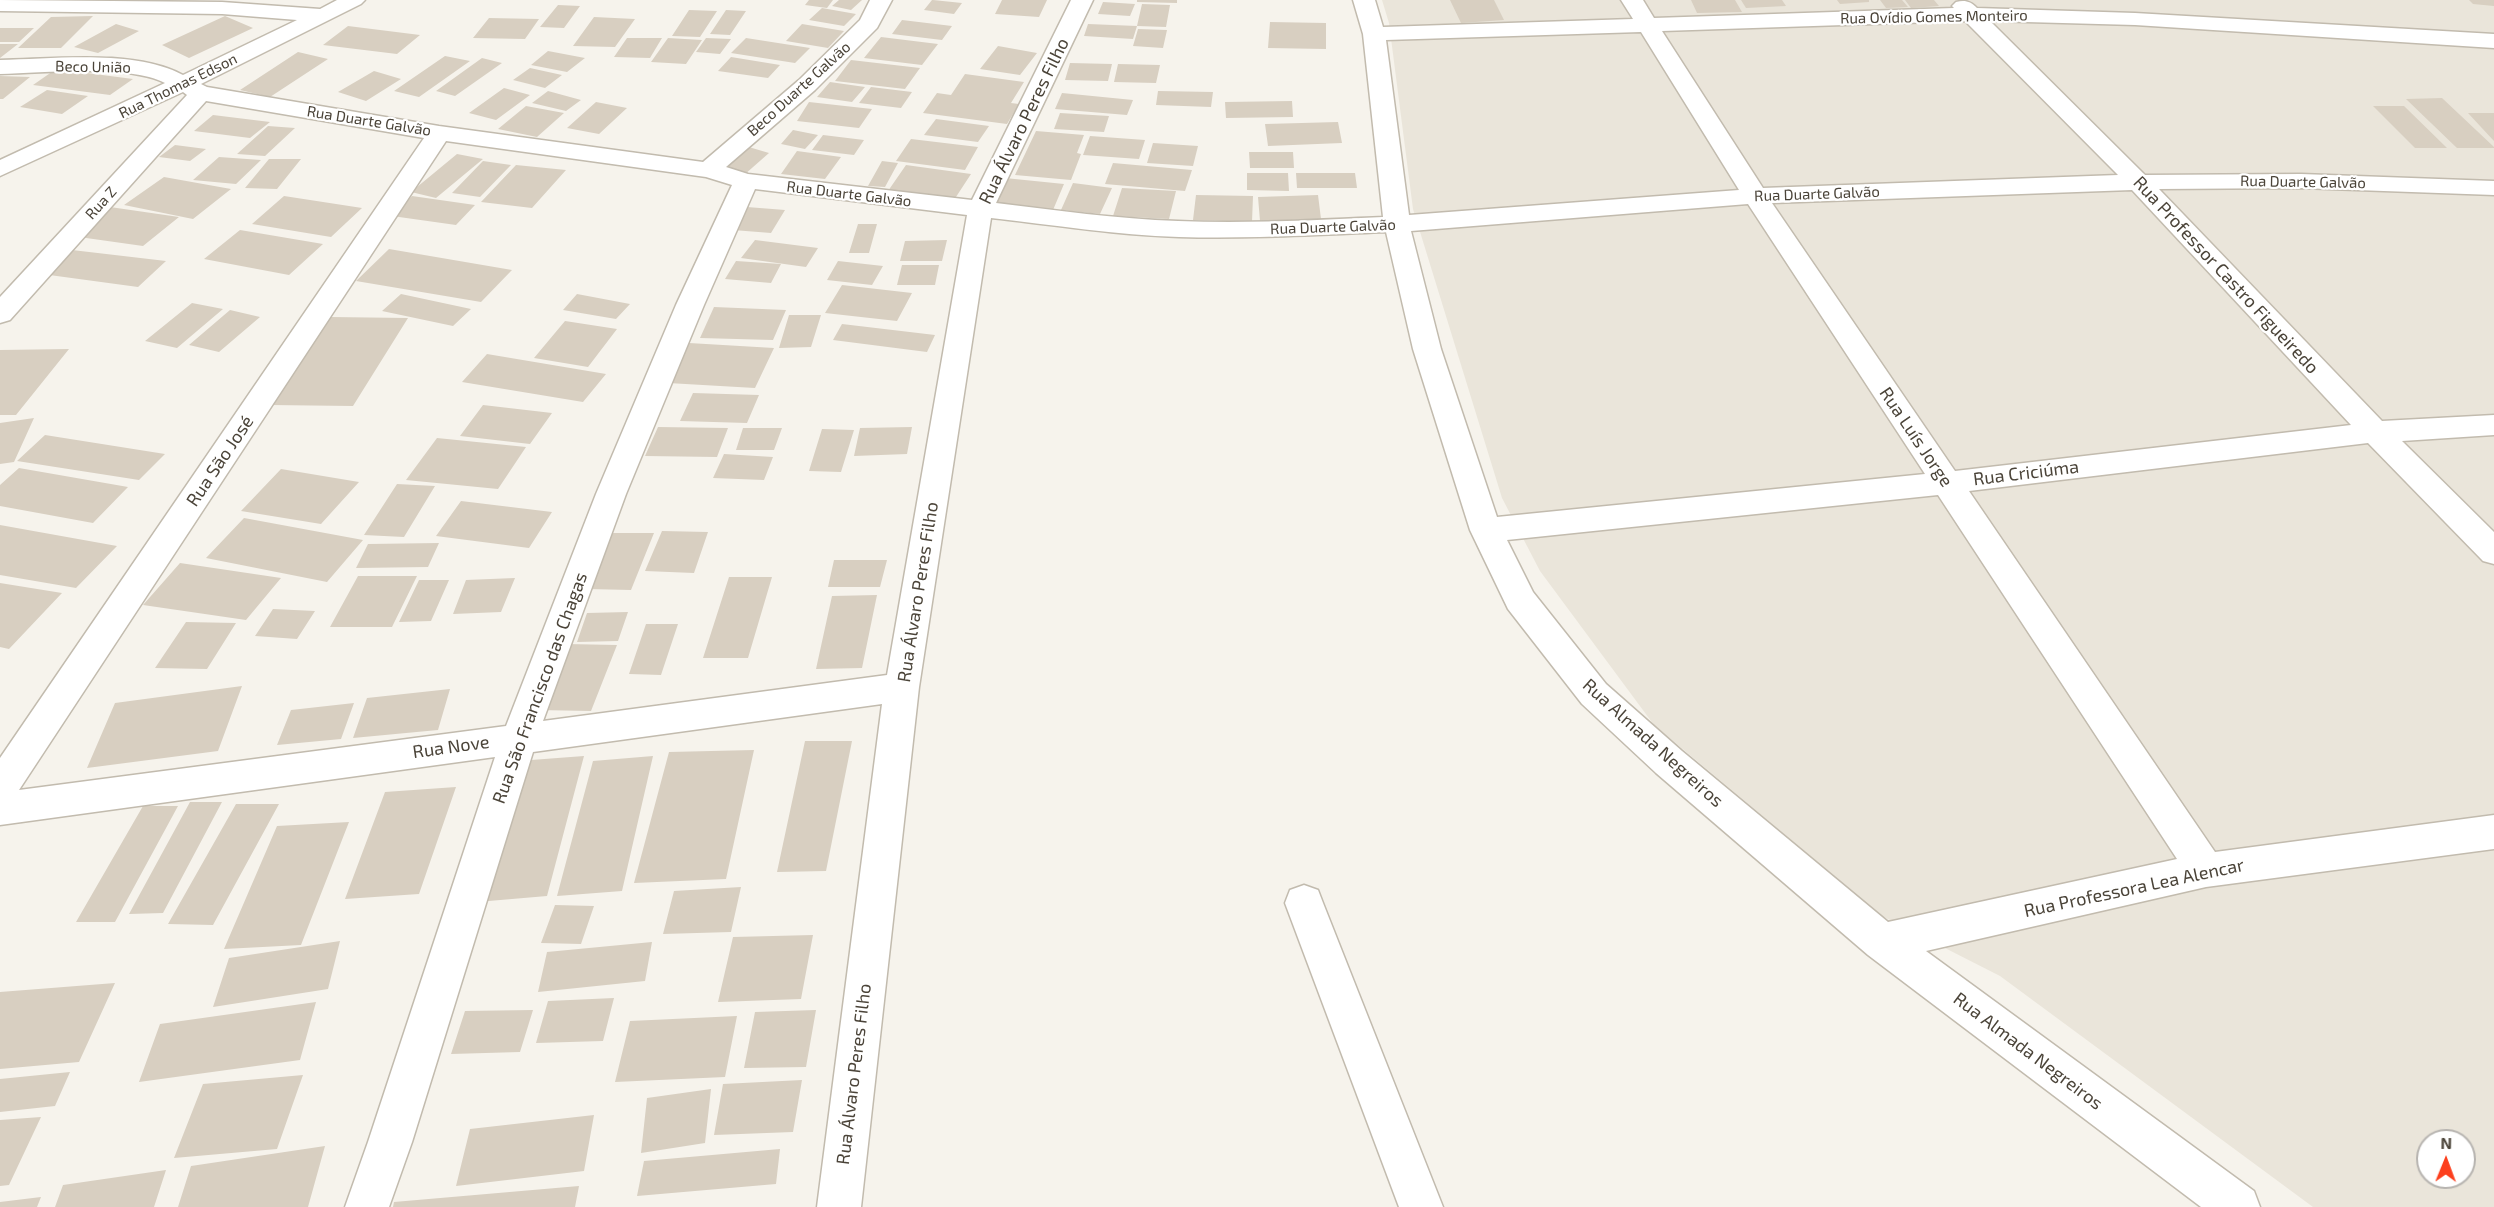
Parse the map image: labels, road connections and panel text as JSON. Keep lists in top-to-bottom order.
{
  "streets": {
    "street": [
      "Rua Ovídio Gomes Monteiro",
      "Beco União",
      "Rua Thomas Edson",
      "Beco Duarte Galvão",
      "Rua Duarte Galvão",
      "Rua Álvaro Peres Filho",
      "Rua Z",
      "Rua Professor Castro Figueiredo",
      "Rua Luís Jorge",
      "Rua São José",
      "Rua Criciúma",
      "Rua São Francisco das Chagas",
      "Rua Almada Negreiros",
      "Rua Nove",
      "Rua Professora Lea Alencar"
    ]
  },
  "crossings": [
    ["Rua Ovídio Gomes Monteiro", "Rua Professor Castro Figueiredo"],
    ["Rua Ovídio Gomes Monteiro", "Rua Luís Jorge"],
    ["Rua Ovídio Gomes Monteiro", "Rua Almada Negreiros"],
    ["Beco União", "Rua Thomas Edson"],
    ["Beco União", "Rua Duarte Galvão"],
    ["Beco União", "Rua Z"],
    ["Rua Thomas Edson", "Rua Duarte Galvão"],
    ["Rua Thomas Edson", "Rua Z"],
    ["Beco Duarte Galvão", "Rua Duarte Galvão"],
    ["Rua Duarte Galvão", "Rua Álvaro Peres Filho"],
    ["Rua Duarte Galvão", "Rua Z"],
    ["Rua Duarte Galvão", "Rua Professor Castro Figueiredo"],
    ["Rua Duarte Galvão", "Rua Luís Jorge"],
    ["Rua Duarte Galvão", "Rua São José"],
    ["Rua Duarte Galvão", "Rua São Francisco das Chagas"],
    ["Rua Duarte Galvão", "Rua Almada Negreiros"],
    ["Rua Álvaro Peres Filho", "Rua Nove"],
    ["Rua Professor Castro Figueiredo", "Rua Criciúma"],
    ["Rua Luís Jorge", "Rua Criciúma"],
    ["Rua Luís Jorge", "Rua Professora Lea Alencar"],
    ["Rua Criciúma", "Rua Almada Negreiros"],
    ["Rua São Francisco das Chagas", "Rua Nove"],
    ["Rua Almada Negreiros", "Rua Professora Lea Alencar"]
  ],
  "north": "top"
}
